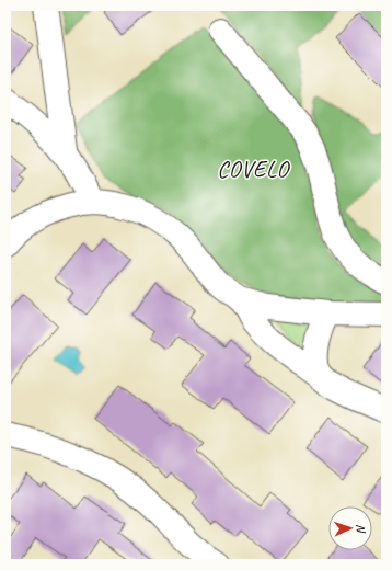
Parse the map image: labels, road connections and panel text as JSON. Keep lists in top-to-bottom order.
{
  "districts": ["COVELO"],
  "north": "right"
}
